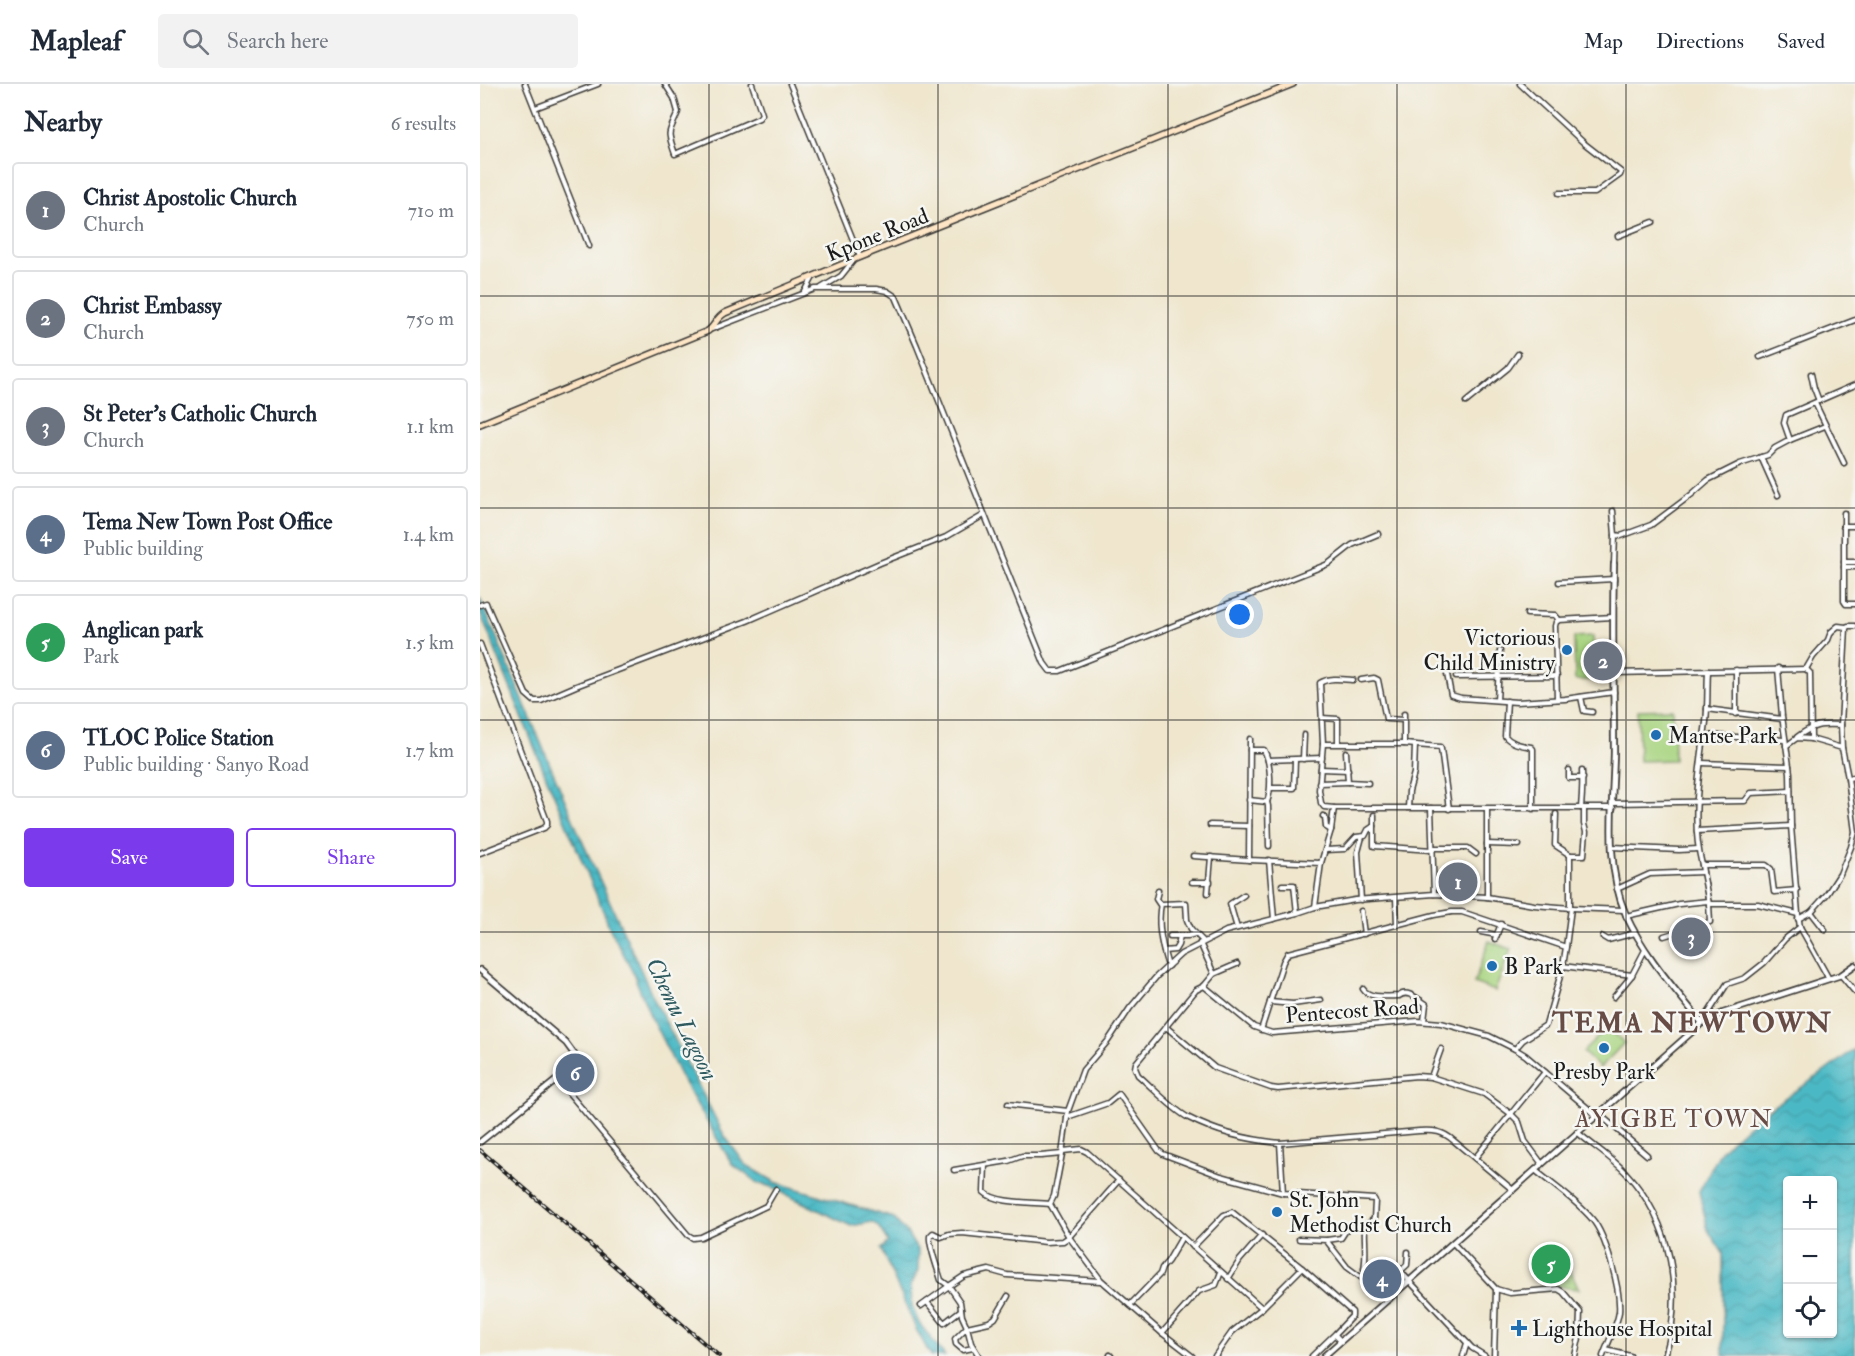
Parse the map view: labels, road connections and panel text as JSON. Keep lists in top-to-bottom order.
{
  "streets": {
    "main road": ["Kpone Road"],
    "street": ["Pentecost Road"]
  },
  "districts": ["TEMA NEWTOWN", "AYIGBE TOWN"],
  "water": ["Chemu Lagoon"],
  "places": {
    "other": [
      "Victorious Child Ministry",
      "Mantse Park",
      "B Park",
      "Presby Park",
      "St. John Methodist Church"
    ],
    "health": ["Lighthouse Hospital"]
  },
  "page": {
    "header": "Mapleaf",
    "search": "Search here",
    "nav": ["Map", "Directions", "Saved"],
    "heading": ["Nearby", "6 results"],
    "list": [
      {
        "mark": "1",
        "name": "Christ Apostolic Church",
        "note": "Church",
        "value": "710 m"
      },
      {
        "mark": "2",
        "name": "Christ Embassy",
        "note": "Church",
        "value": "750 m"
      },
      {
        "mark": "3",
        "name": "St Peter's Catholic Church",
        "note": "Church",
        "value": "1.1 km"
      },
      {
        "mark": "4",
        "name": "Tema New Town Post Office",
        "note": "Public building",
        "value": "1.4 km"
      },
      {
        "mark": "5",
        "name": "Anglican park",
        "note": "Park",
        "value": "1.5 km"
      },
      {
        "mark": "6",
        "name": "TLOC Police Station",
        "note": "Public building · Sanyo Road",
        "value": "1.7 km"
      }
    ],
    "pins": [
      "2",
      "1",
      "3",
      "6",
      "5",
      "4"
    ],
    "buttons": ["Save", "Share"],
    "map_buttons": ["+", "−"]
  }
}
